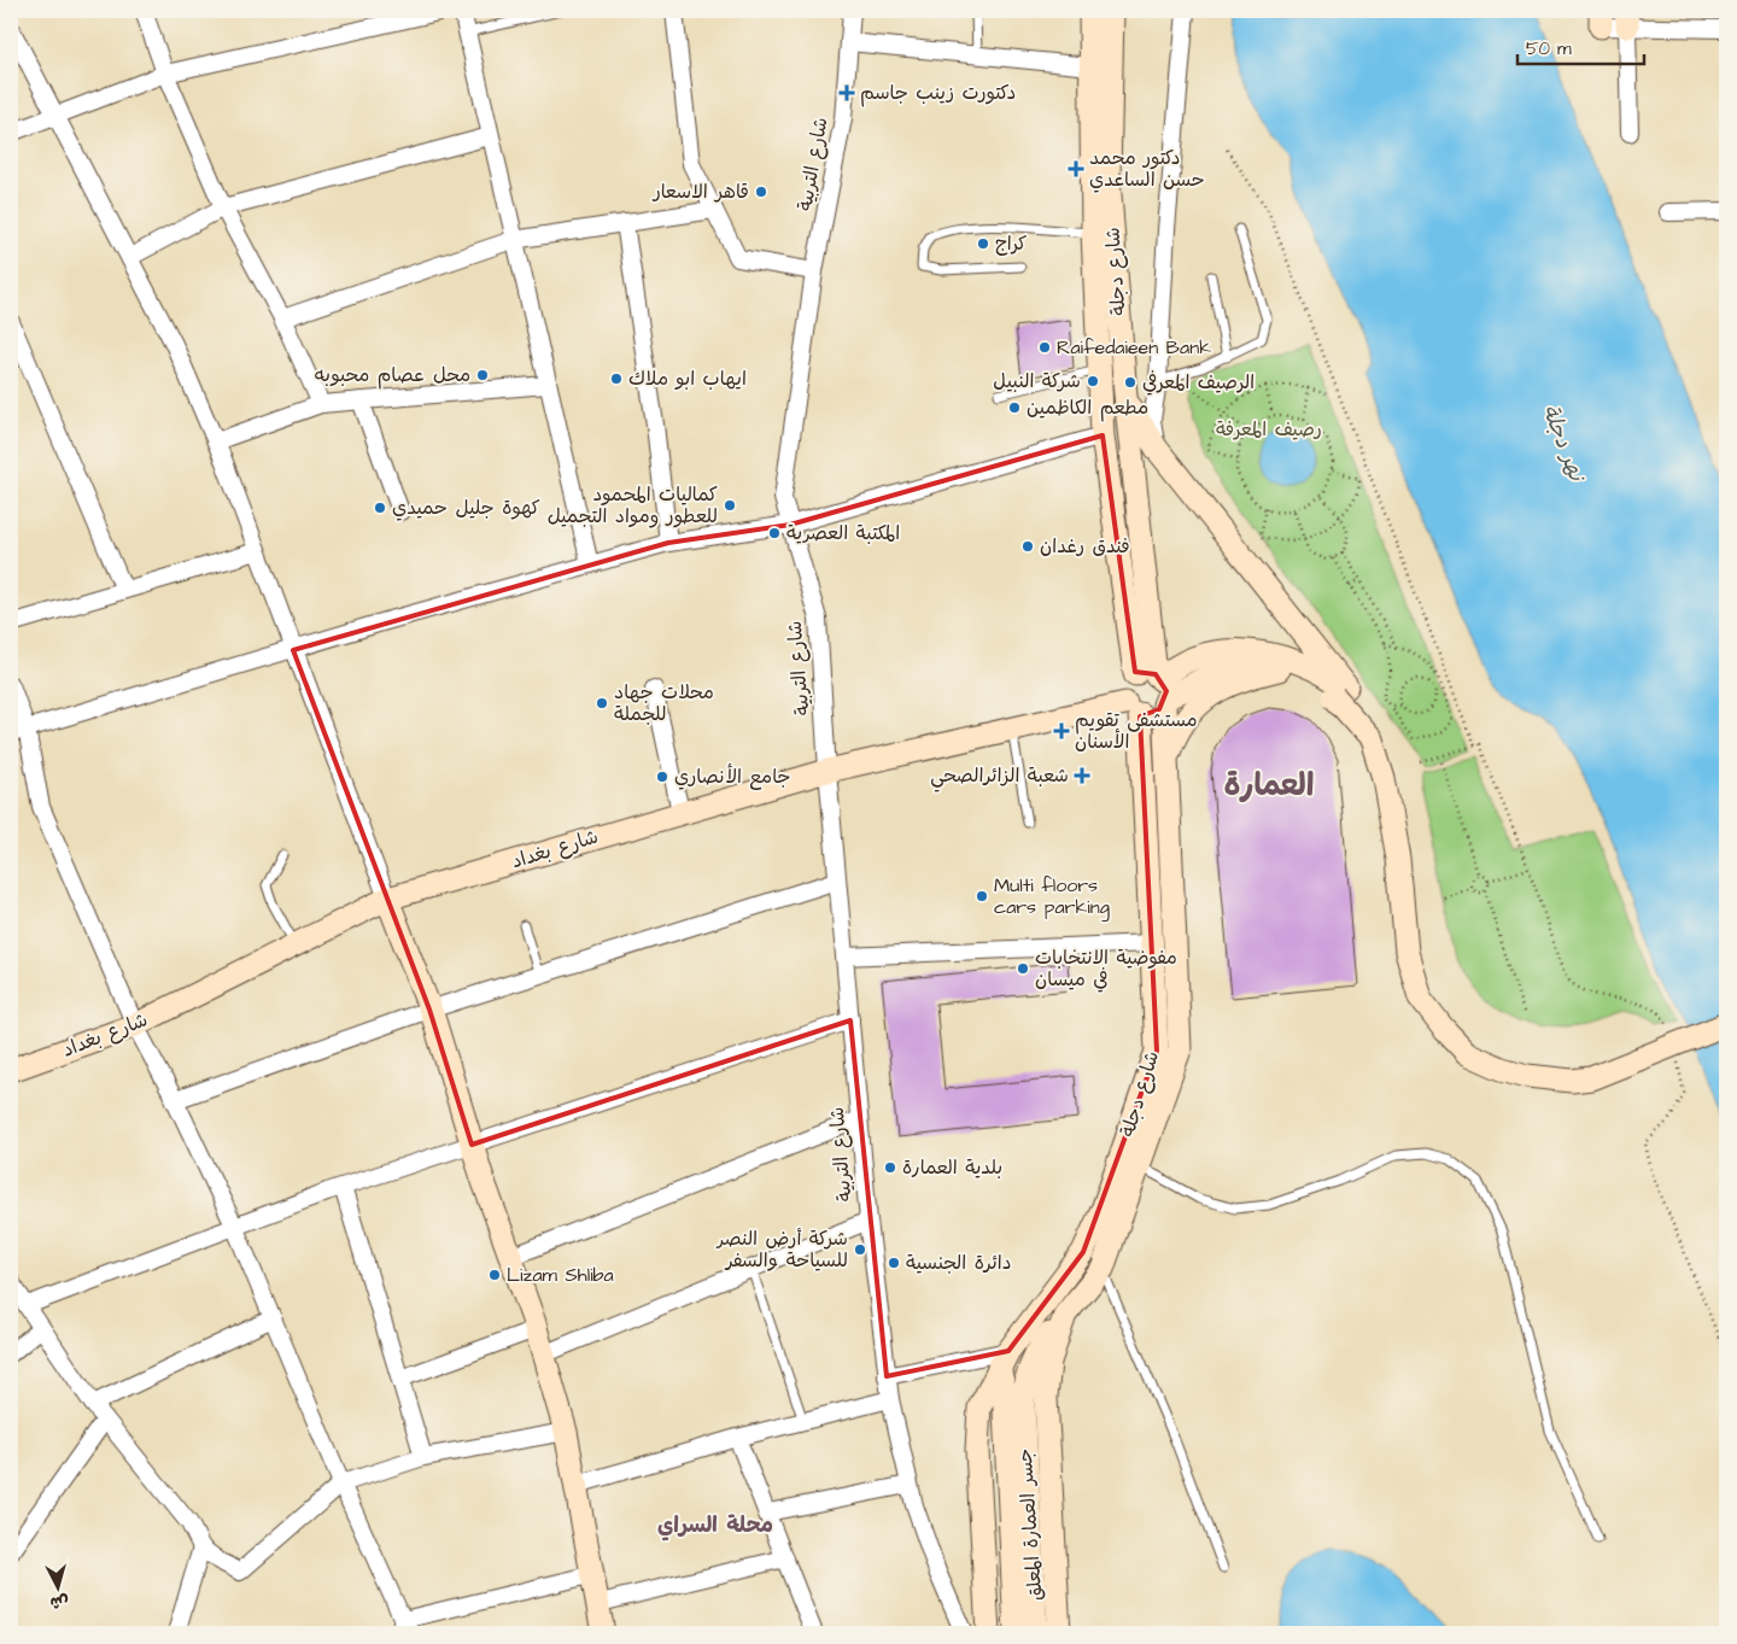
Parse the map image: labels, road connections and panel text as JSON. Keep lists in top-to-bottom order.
{
  "streets": {
    "main road": ["شارع دجلة", "شارع بغداد", "جسر العمارة المعلق"],
    "street": ["شارع التربية"]
  },
  "crossings": [
    ["شارع التربية", "شارع بغداد"],
    ["شارع دجلة", "شارع بغداد"],
    ["شارع دجلة", "جسر العمارة المعلق"]
  ],
  "districts": ["العمارة", "محلة السراي"],
  "water": ["نهر دجلة"],
  "parks": ["رصيف المعرفة"],
  "places": {
    "health": [
      "دكتورت زينب جاسم",
      "دكتور محمد حسن الساعدي",
      "مستشفى تقويم الأسنان",
      "شعبة الزائرالصحي"
    ],
    "other": [
      "قاهر الاسعار",
      "كراج",
      "Raifedaieen Bank",
      "محل عصام محبوبه",
      "ايهاب ابو ملاك",
      "شركة النبيل",
      "الرصيف المعرفي",
      "مطعم الكاظمين",
      "كماليات المحمود للعطور ومواد التجميل",
      "كهوة جليل حميدي",
      "المكتبة العصرية",
      "فندق رغدان",
      "محلات جهاد للجملة",
      "جامع الأنصاري",
      "Multi floors cars parking",
      "مفوضية الانتخابات في ميسان",
      "بلدية العمارة",
      "شركة أرض النصر للسياحة والسفر",
      "دائرة الجنسية",
      "Lizam Shliba"
    ]
  },
  "scale_bar": "50 m",
  "north": "bottom"
}
